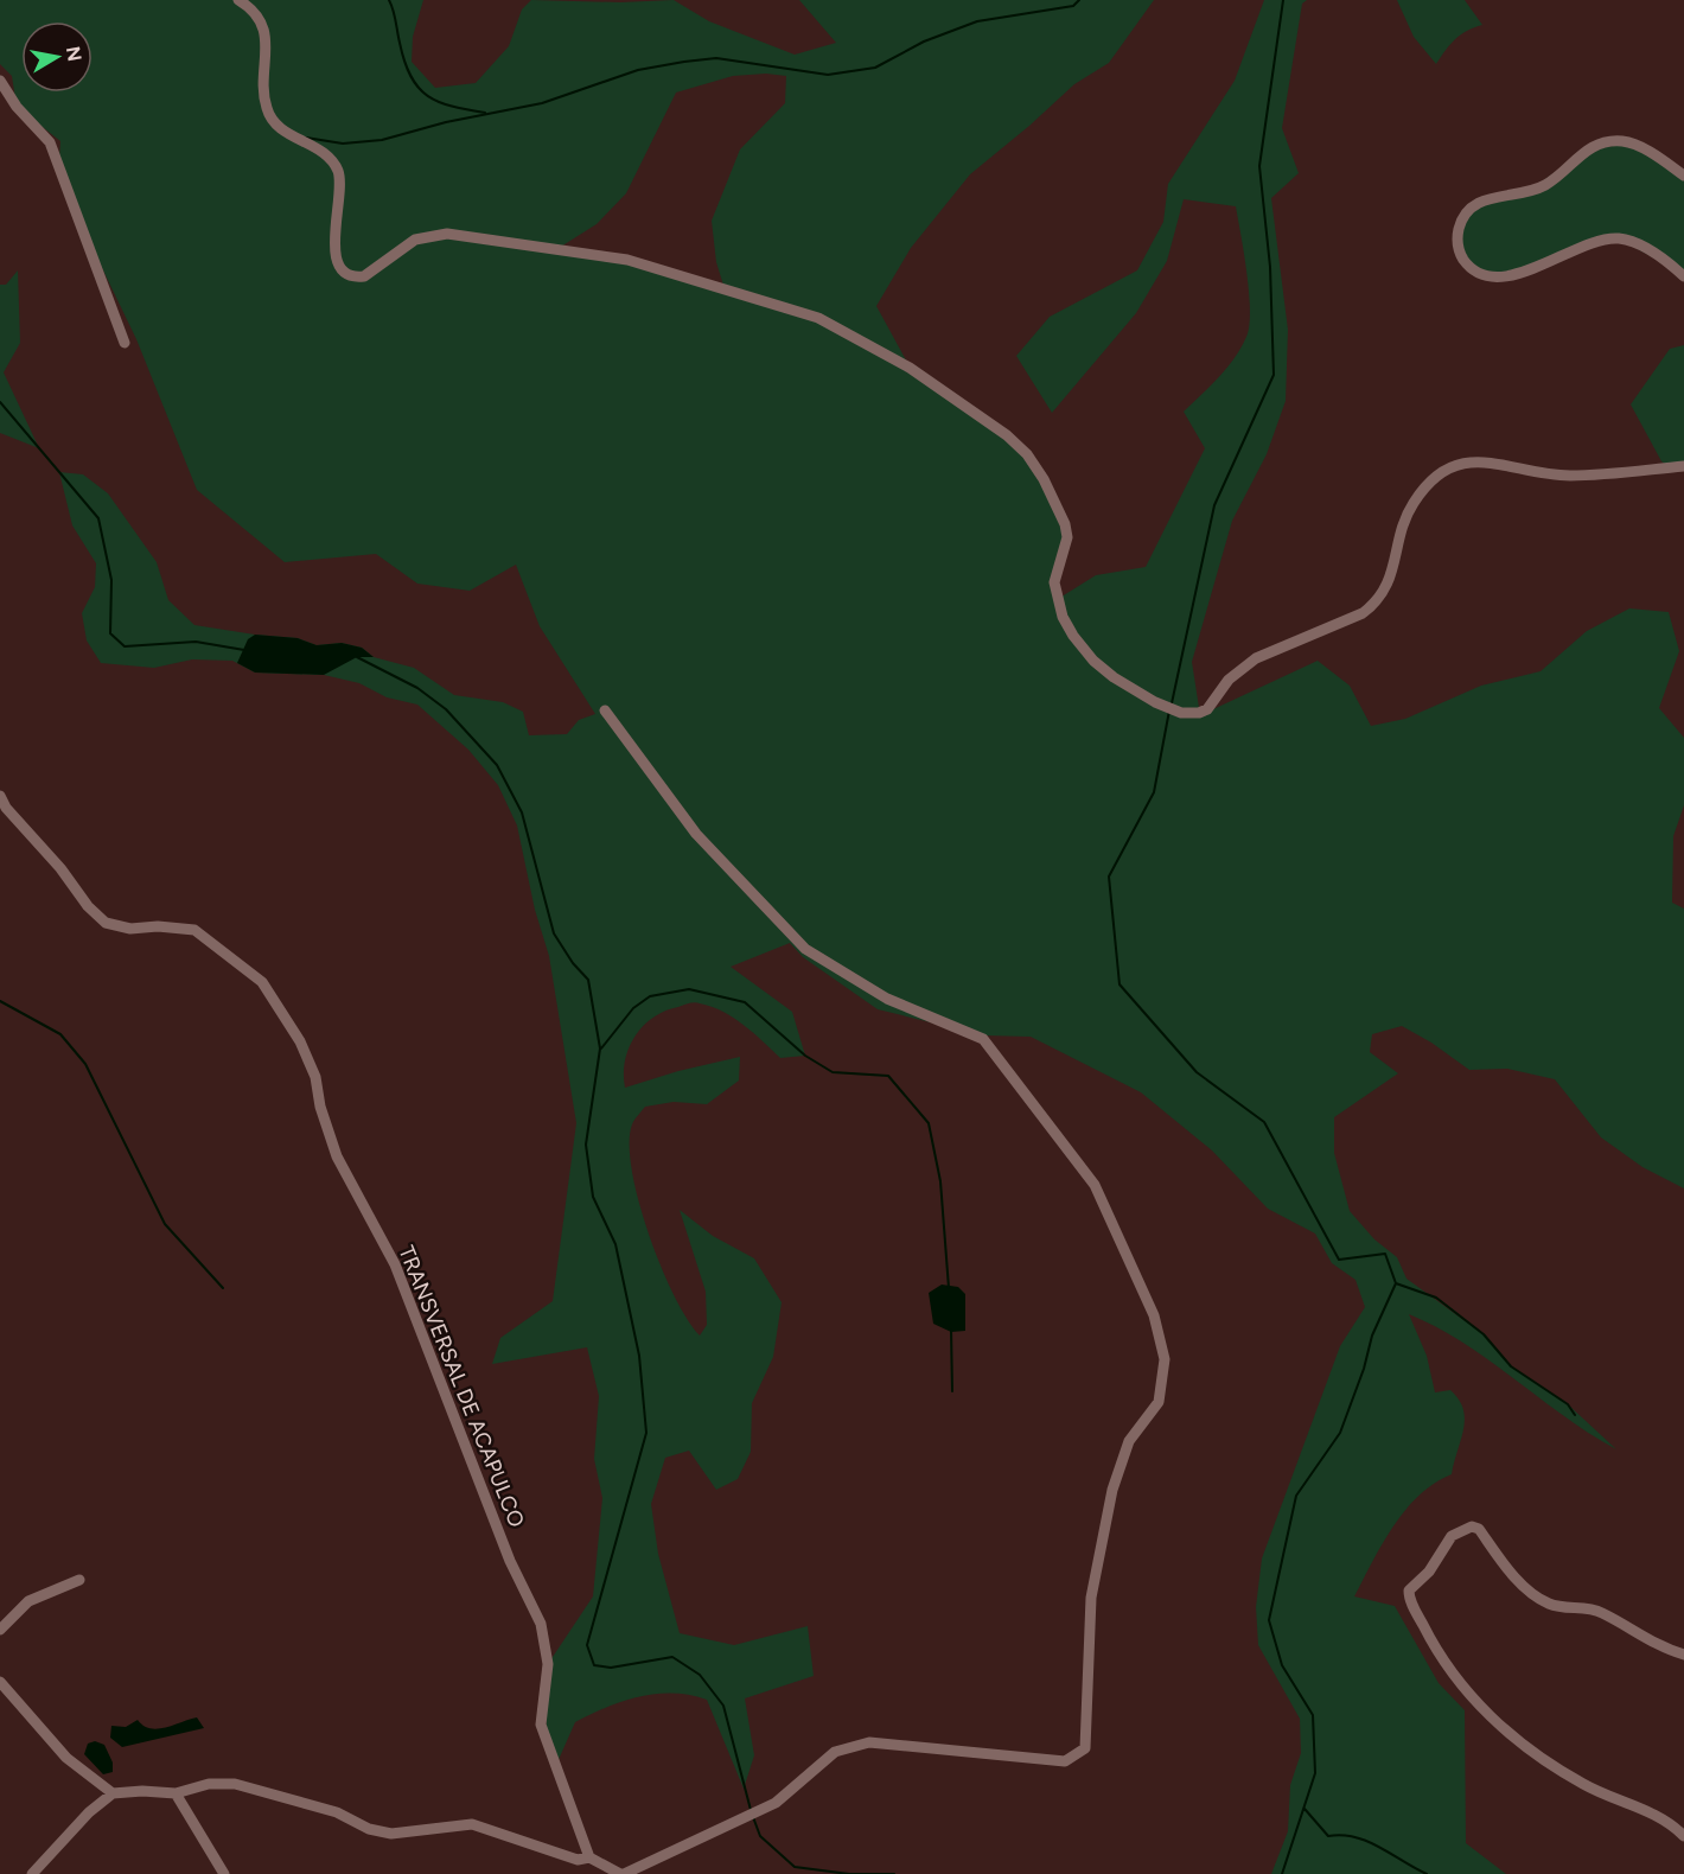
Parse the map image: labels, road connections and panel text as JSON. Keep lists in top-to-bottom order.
{
  "streets": {
    "street": ["TRANSVERSAL DE ACAPULCO"]
  },
  "north": "right"
}
